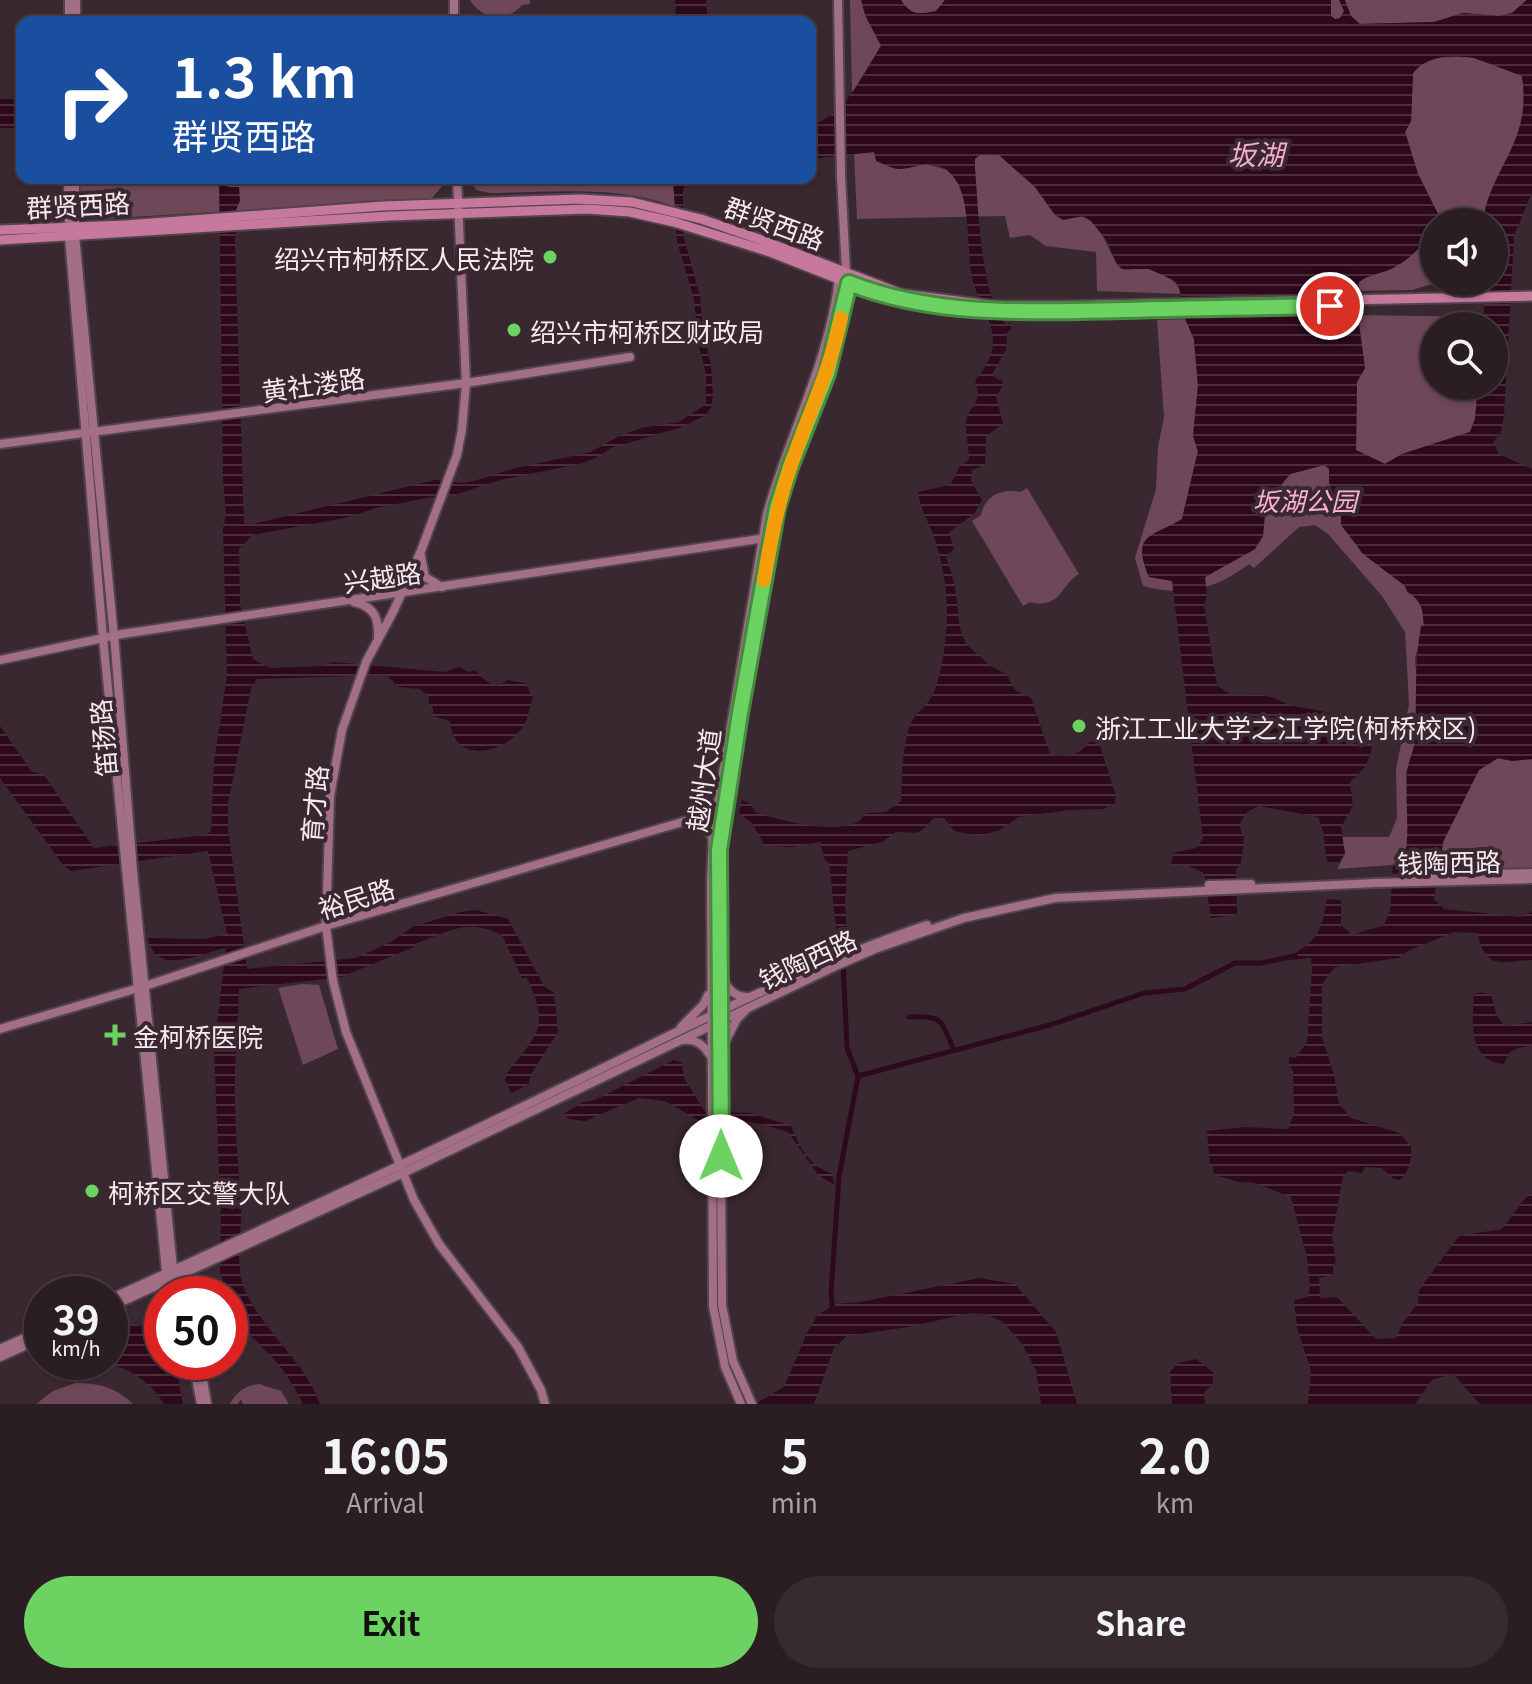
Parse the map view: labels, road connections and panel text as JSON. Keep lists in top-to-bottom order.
{
  "streets": {
    "main road": ["群贤西路"],
    "street": [
      "黄社溇路",
      "兴越路",
      "笛扬路",
      "越州大道",
      "育才路",
      "钱陶西路",
      "裕民路"
    ]
  },
  "crossings": [
    ["群贤西路", "笛扬路"],
    ["群贤西路", "越州大道"],
    ["群贤西路", "育才路"],
    ["黄社溇路", "笛扬路"],
    ["黄社溇路", "育才路"],
    ["兴越路", "笛扬路"],
    ["兴越路", "越州大道"],
    ["兴越路", "育才路"],
    ["笛扬路", "钱陶西路"],
    ["笛扬路", "裕民路"],
    ["越州大道", "钱陶西路"],
    ["越州大道", "裕民路"],
    ["育才路", "钱陶西路"],
    ["育才路", "裕民路"]
  ],
  "water": ["坂湖"],
  "parks": ["坂湖公园"],
  "places": {
    "other": [
      "绍兴市柯桥区人民法院",
      "绍兴市柯桥区财政局",
      "浙江工业大学之江学院(柯桥校区)",
      "柯桥区交警大队"
    ],
    "health": ["金柯桥医院"]
  },
  "page": {
    "turn": ["1.3 km", "群贤西路"],
    "speed": "39 km/h",
    "limit": "50",
    "eta": [
      "16:05",
      "Arrival",
      "5",
      "min",
      "2.0",
      "km"
    ],
    "buttons": ["Exit", "Share"]
  }
}
